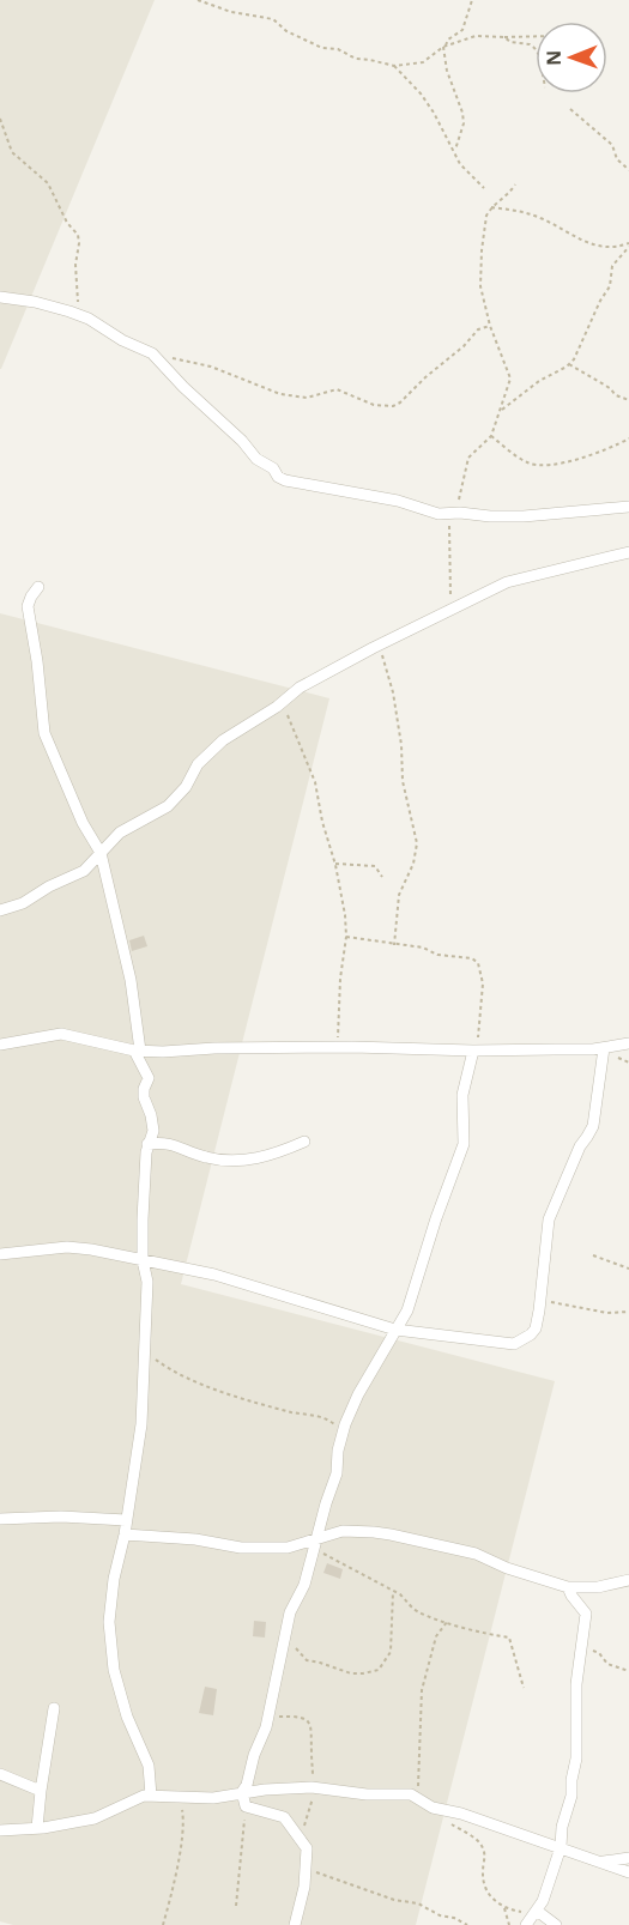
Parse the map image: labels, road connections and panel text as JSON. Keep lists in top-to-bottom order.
{
  "north": "left"
}
